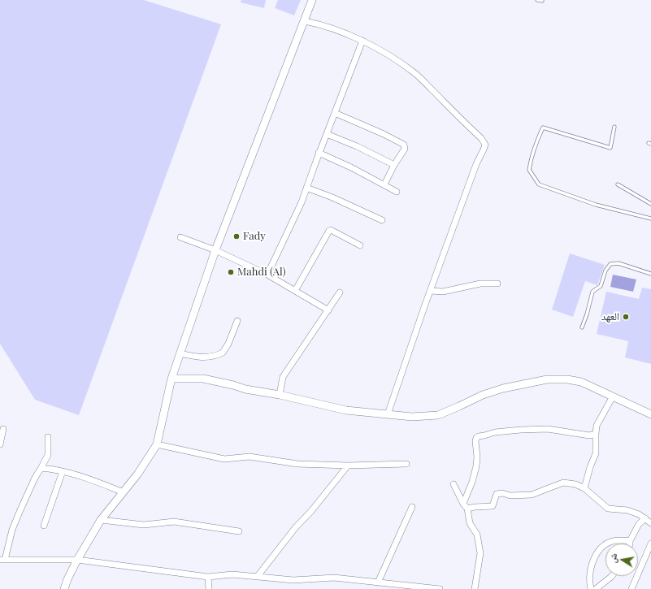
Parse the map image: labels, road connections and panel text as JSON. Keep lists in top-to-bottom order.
{
  "places": ["Fady", "Mahdi (Al)", "العهد"],
  "north": "left"
}
